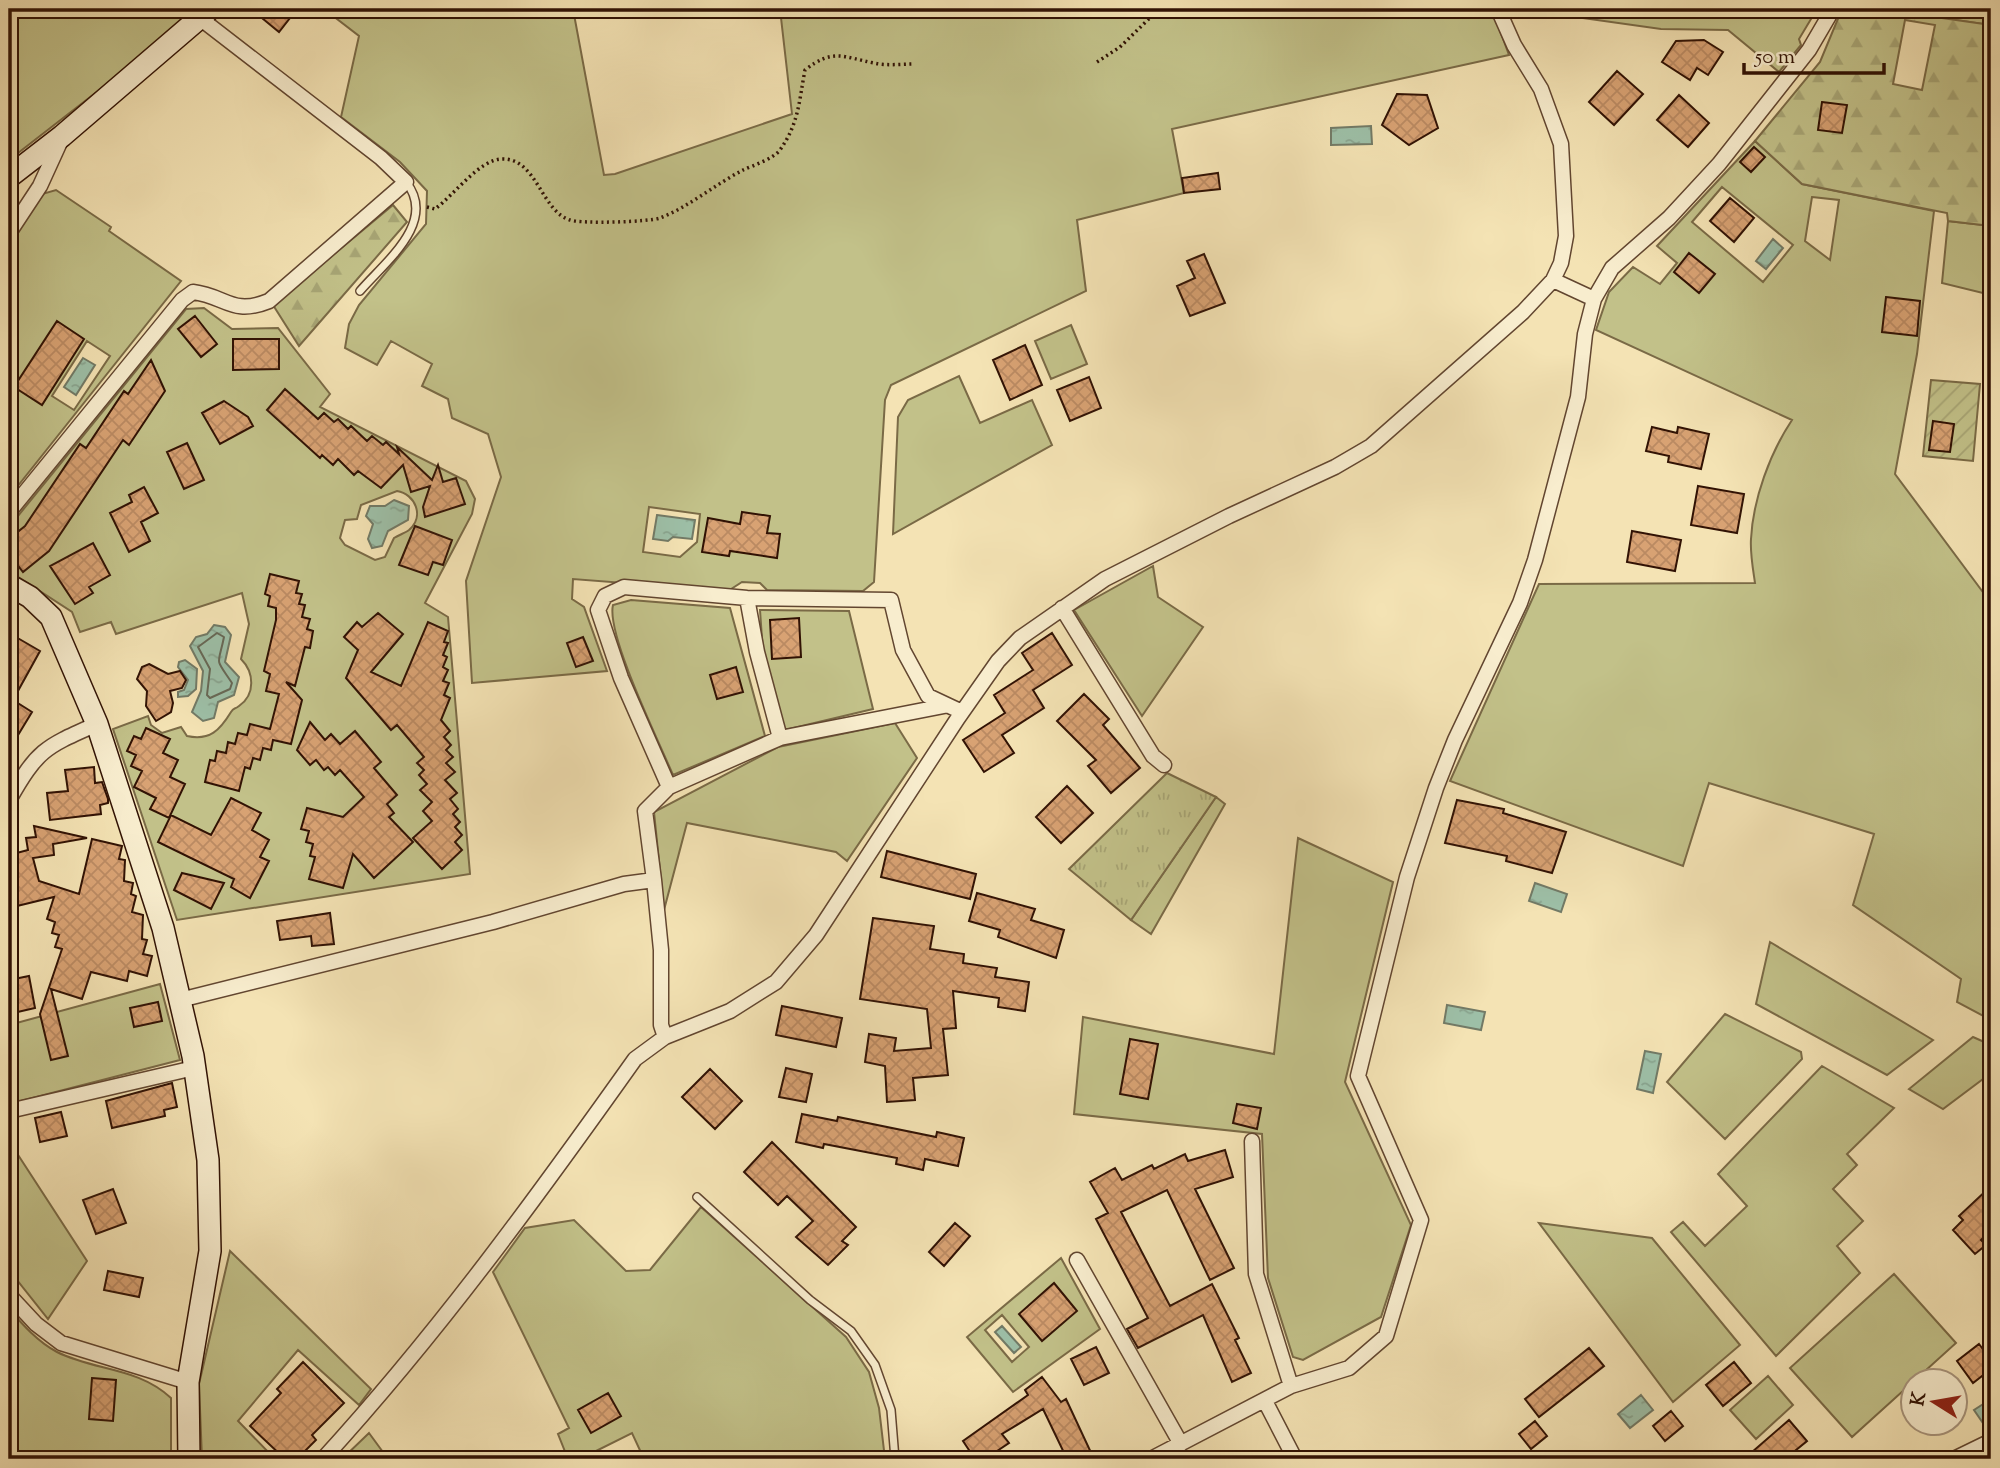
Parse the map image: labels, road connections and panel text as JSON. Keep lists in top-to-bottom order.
{
  "scale_bar": "50 m",
  "north": "left"
}
